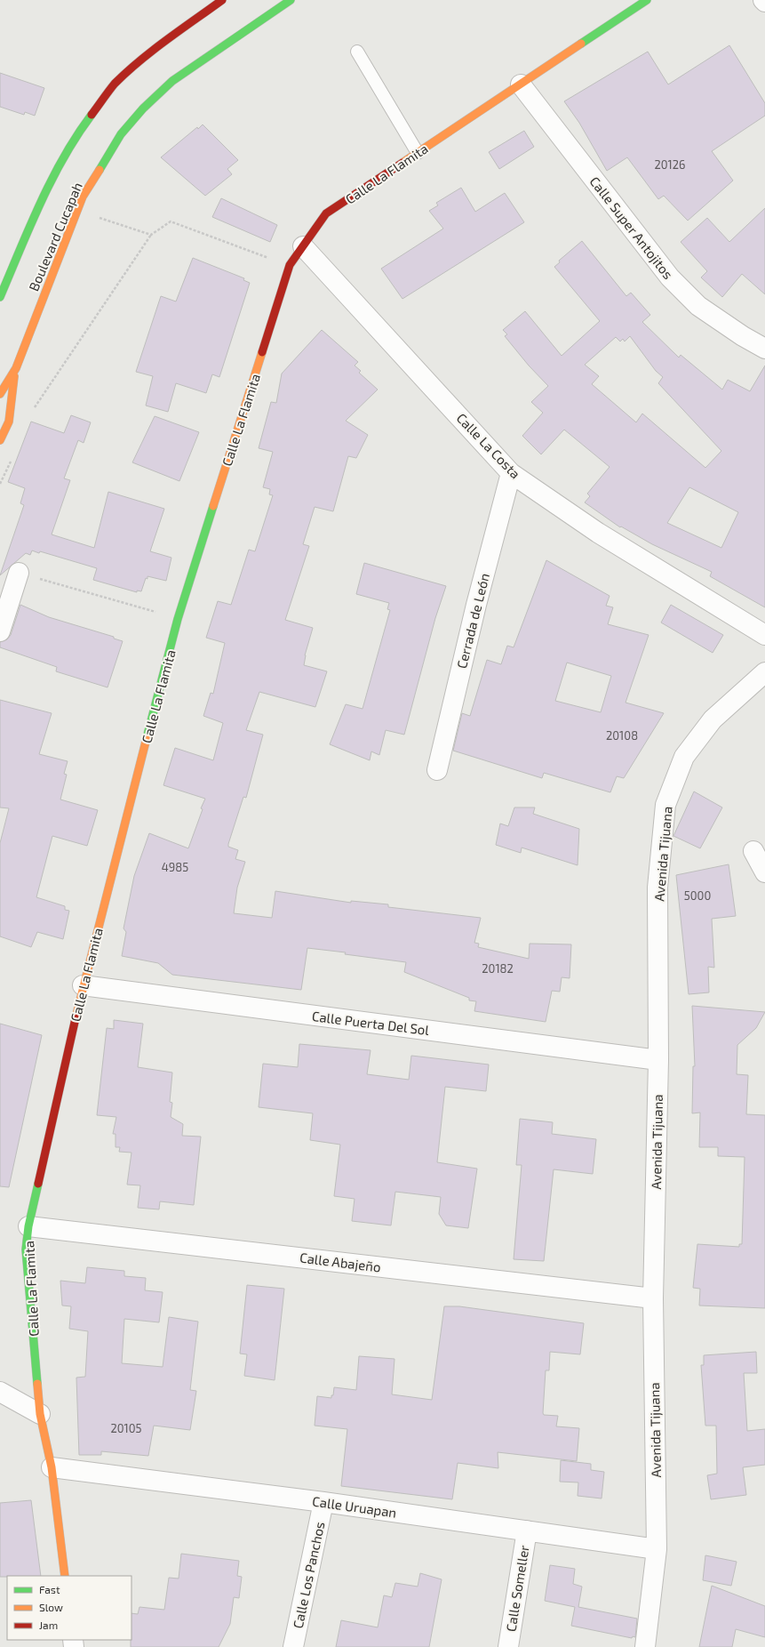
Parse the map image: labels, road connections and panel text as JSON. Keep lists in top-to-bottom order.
{
  "streets": {
    "street": [
      "Calle La Flamita",
      "Calle Super Antojitos",
      "Boulevard Cucapah",
      "Calle La Costa",
      "Cerrada de León",
      "Avenida Tijuana",
      "Calle Puerta Del Sol",
      "Calle Abajeño",
      "Calle Uruapan",
      "Calle Los Panchos",
      "Calle Someller"
    ]
  },
  "crossings": [
    ["Calle La Flamita", "Calle Super Antojitos"],
    ["Calle La Flamita", "Calle La Costa"],
    ["Calle La Flamita", "Calle Puerta Del Sol"],
    ["Calle La Flamita", "Calle Abajeño"],
    ["Calle La Flamita", "Calle Uruapan"],
    ["Calle La Costa", "Cerrada de León"],
    ["Avenida Tijuana", "Calle Puerta Del Sol"],
    ["Avenida Tijuana", "Calle Abajeño"],
    ["Avenida Tijuana", "Calle Uruapan"],
    ["Calle Uruapan", "Calle Los Panchos"],
    ["Calle Uruapan", "Calle Someller"]
  ],
  "house_numbers": [
    "20126",
    "20108",
    "4985",
    "5000",
    "20182",
    "20105"
  ],
  "legend": ["Fast", "Slow", "Jam"]
}
